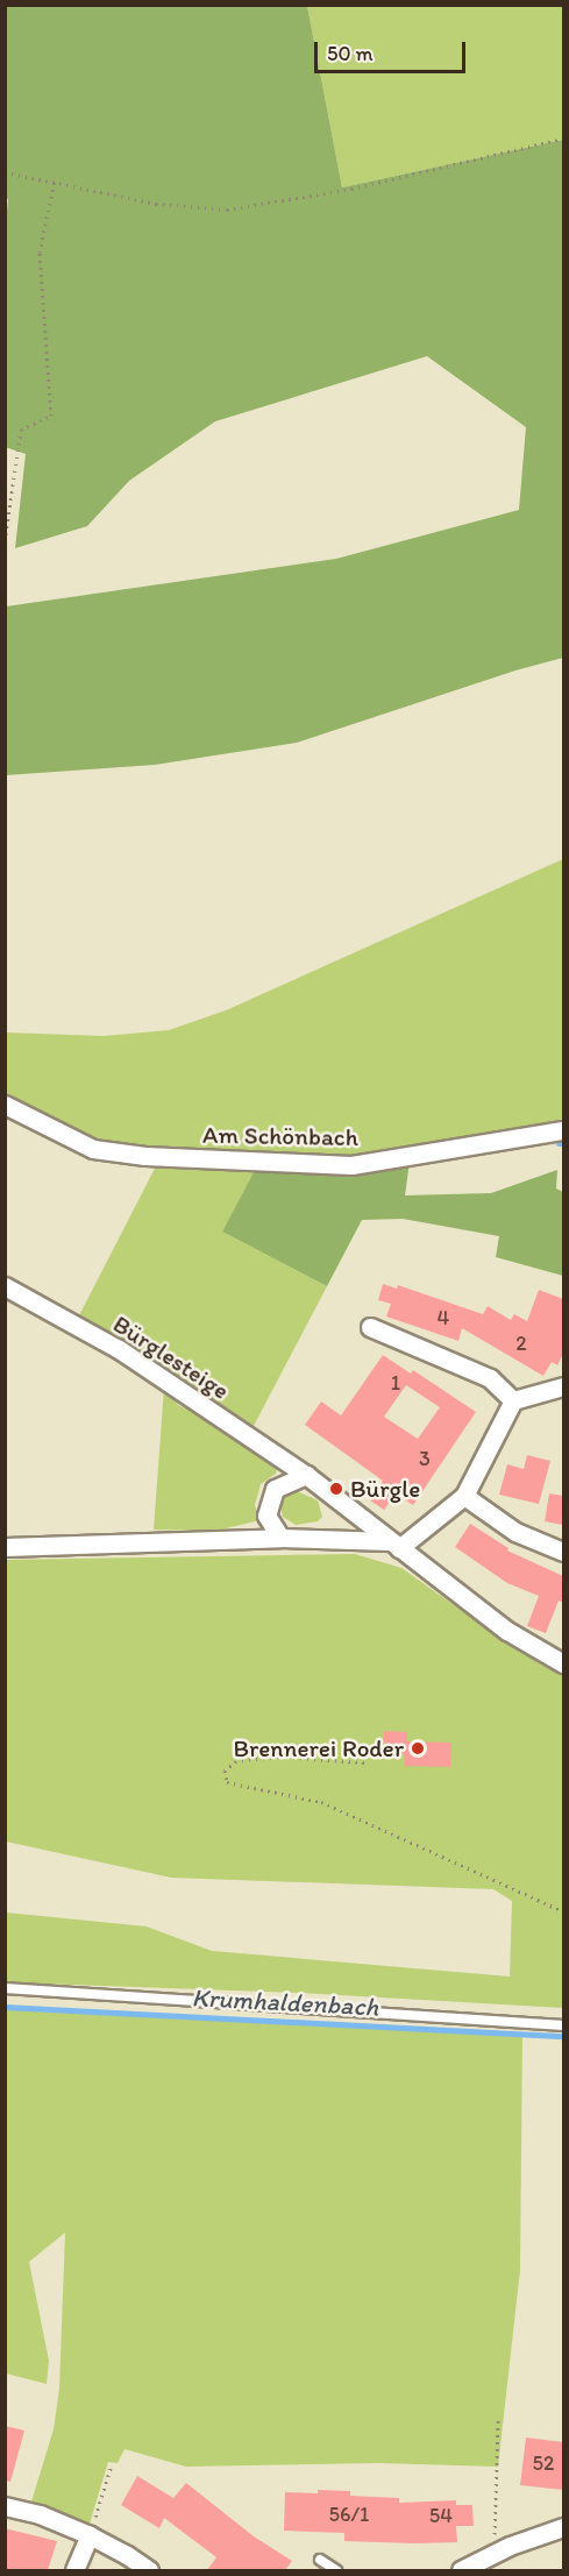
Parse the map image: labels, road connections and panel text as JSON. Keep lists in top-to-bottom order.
{
  "streets": {
    "street": ["Am Schönbach", "Bürglesteige"]
  },
  "water": ["Krumhaldenbach"],
  "places": ["Bürgle", "Brennerei Roder"],
  "house_numbers": [
    "4",
    "2",
    "1",
    "3",
    "52",
    "56/1",
    "54"
  ],
  "scale_bar": "50 m"
}
